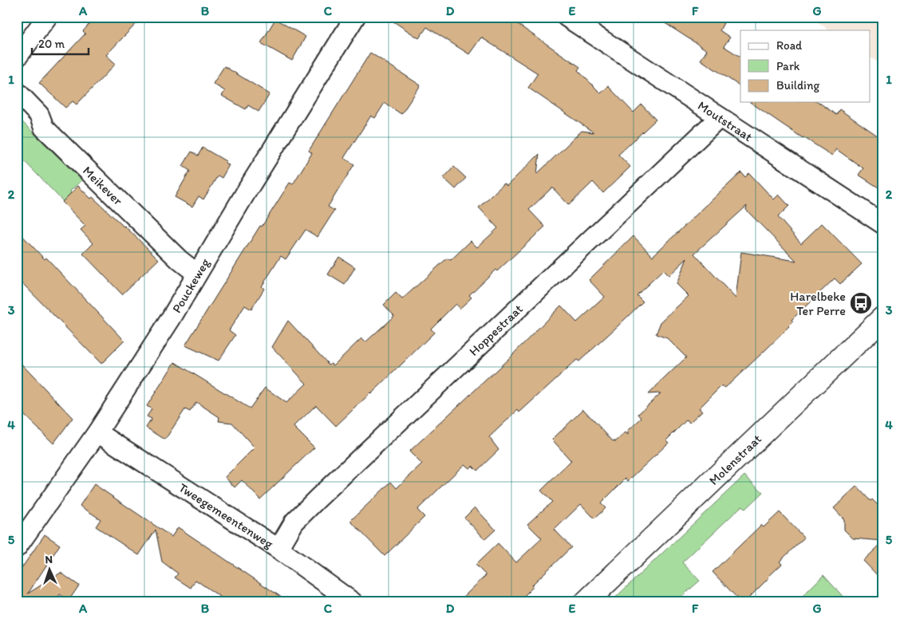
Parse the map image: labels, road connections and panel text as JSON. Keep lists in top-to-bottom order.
{
  "streets": {
    "street": [
      "Moutstraat",
      "Meikever",
      "Pouckeweg",
      "Hoppestraat",
      "Molenstraat",
      "Tweegemeentenweg"
    ]
  },
  "crossings": [
    ["Moutstraat", "Hoppestraat"],
    ["Meikever", "Pouckeweg"],
    ["Pouckeweg", "Tweegemeentenweg"],
    ["Hoppestraat", "Tweegemeentenweg"]
  ],
  "places": {
    "bus stop": ["Harelbeke Ter Perre"]
  },
  "legend": ["Road", "Park", "Building"],
  "scale_bar": "20 m",
  "north": "top",
  "grid": {
    "columns": [
      "A",
      "B",
      "C",
      "D",
      "E",
      "F",
      "G"
    ],
    "rows": [
      "1",
      "2",
      "3",
      "4",
      "5"
    ]
  }
}
